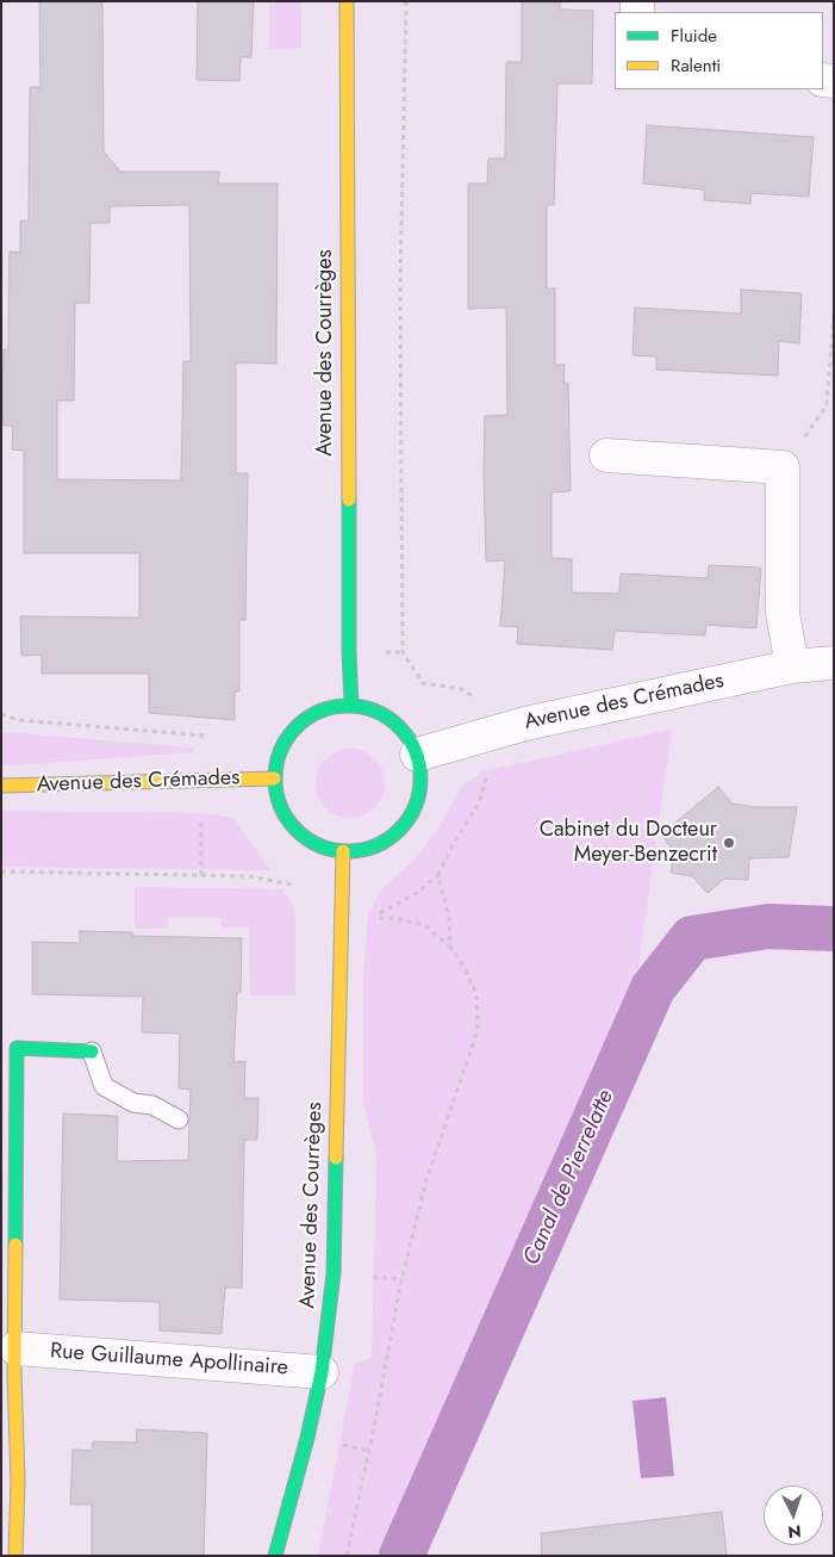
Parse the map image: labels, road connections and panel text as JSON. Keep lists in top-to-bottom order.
{
  "streets": {
    "street": ["Avenue des Courrèges", "Avenue des Crémades", "Rue Guillaume Apollinaire"]
  },
  "crossings": [
    ["Avenue des Courrèges", "Avenue des Crémades"],
    ["Avenue des Courrèges", "Rue Guillaume Apollinaire"]
  ],
  "water": ["Canal de Pierrelatte"],
  "places": ["Cabinet du Docteur Meyer-Benzecrit"],
  "legend": ["Fluide", "Ralenti"],
  "north": "bottom"
}
